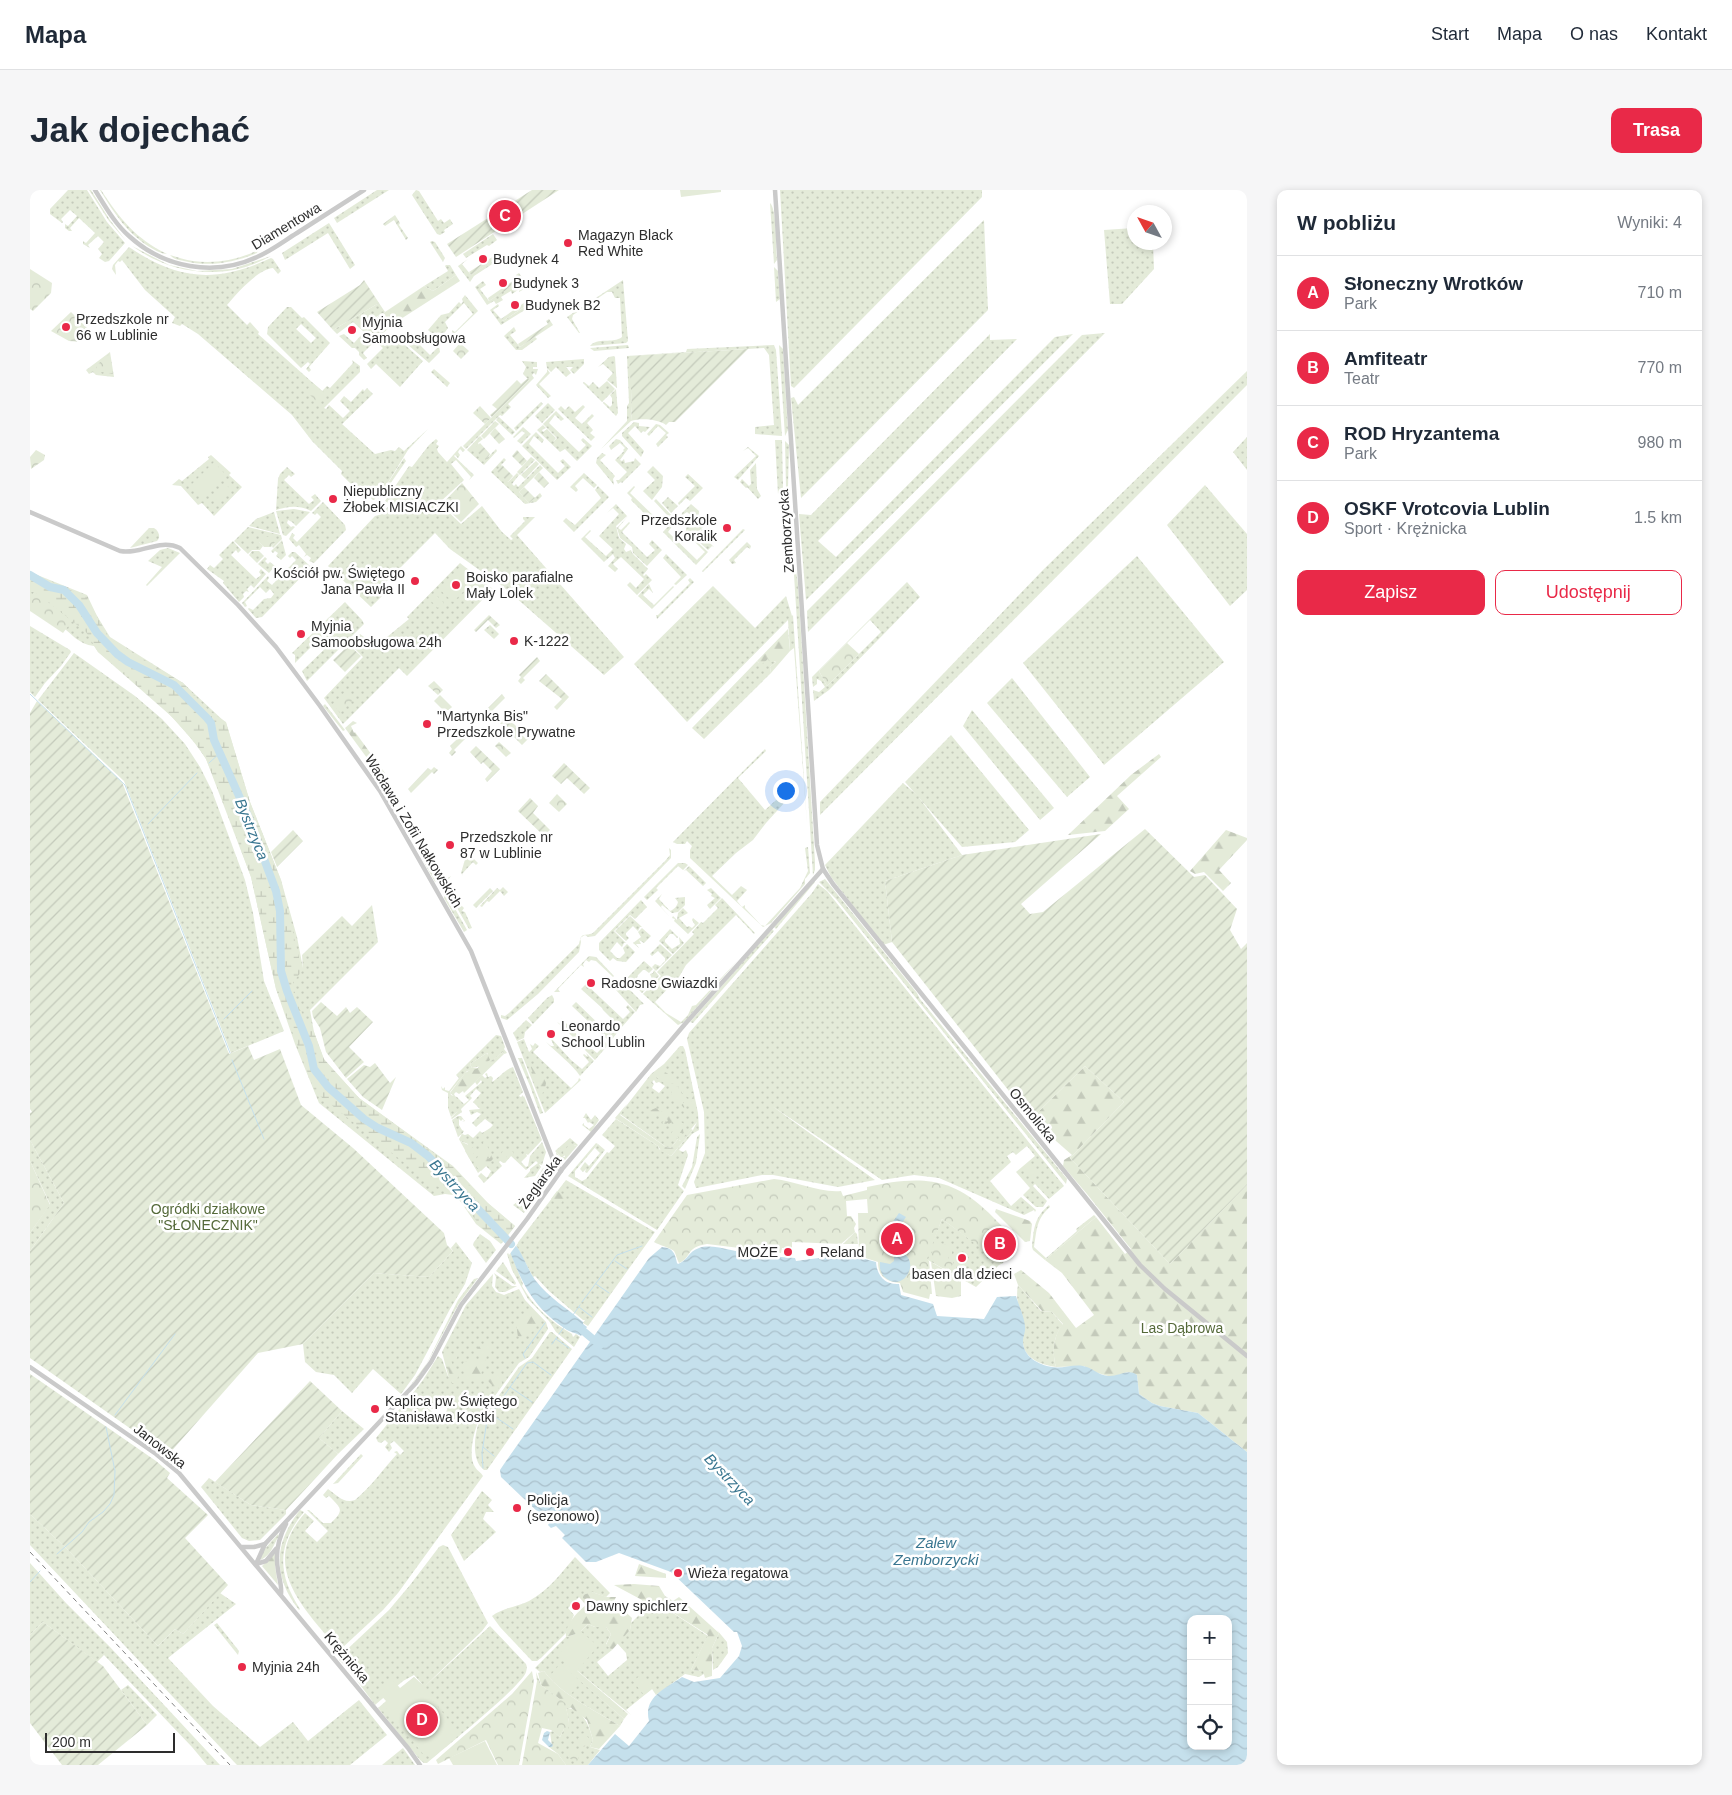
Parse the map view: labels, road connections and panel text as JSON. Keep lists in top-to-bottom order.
{
  "streets": {
    "street": [
      "Diamentowa",
      "Zemborzycka",
      "Wacława i Zofii Nałkowskich",
      "Osmolicka",
      "Żeglarska",
      "Janowska",
      "Krężnicka"
    ]
  },
  "crossings": [
    ["Zemborzycka", "Osmolicka"],
    ["Zemborzycka", "Żeglarska"],
    ["Wacława i Zofii Nałkowskich", "Żeglarska"],
    ["Osmolicka", "Żeglarska"],
    ["Żeglarska", "Janowska"],
    ["Żeglarska", "Krężnicka"],
    ["Janowska", "Krężnicka"]
  ],
  "water": ["Bystrzyca", "Zalew Zemborzycki"],
  "parks": ["Ogródki działkowe \"SŁONECZNIK\"", "Las Dąbrowa"],
  "places": [
    "Magazyn Black Red White",
    "Budynek 4",
    "Budynek 3",
    "Budynek B2",
    "Przedszkole nr 66 w Lublinie",
    "Myjnia Samoobsługowa",
    "Niepubliczny Żłobek MISIACZKI",
    "Przedszkole Koralik",
    "Kościół pw. Świętego Jana Pawła II",
    "Boisko parafialne Mały Lolek",
    "Myjnia Samoobsługowa 24h",
    "K-1222",
    "\"Martynka Bis\" Przedszkole Prywatne",
    "Przedszkole nr 87 w Lublinie",
    "Radosne Gwiazdki",
    "Leonardo School Lublin",
    "MOŻE",
    "Reland",
    "basen dla dzieci",
    "Kaplica pw. Świętego Stanisława Kostki",
    "Policja (sezonowo)",
    "Wieża regatowa",
    "Dawny spichlerz",
    "Myjnia 24h"
  ],
  "scale_bar": "200 m",
  "north": "top left",
  "page": {
    "header": "Mapa",
    "nav": [
      "Start",
      "Mapa",
      "O nas",
      "Kontakt"
    ],
    "buttons": [
      "Trasa",
      ["Zapisz", "Udostępnij"]
    ],
    "title": "Jak dojechać",
    "heading": ["W pobliżu", "Wyniki: 4"],
    "pins": [
      "C",
      "A",
      "B",
      "D"
    ],
    "list": [
      {
        "mark": "A",
        "name": "Słoneczny Wrotków",
        "note": "Park",
        "value": "710 m"
      },
      {
        "mark": "B",
        "name": "Amfiteatr",
        "note": "Teatr",
        "value": "770 m"
      },
      {
        "mark": "C",
        "name": "ROD Hryzantema",
        "note": "Park",
        "value": "980 m"
      },
      {
        "mark": "D",
        "name": "OSKF Vrotcovia Lublin",
        "note": "Sport · Krężnicka",
        "value": "1.5 km"
      }
    ],
    "map_buttons": ["+", "−"],
    "scale": "200 m"
  }
}
